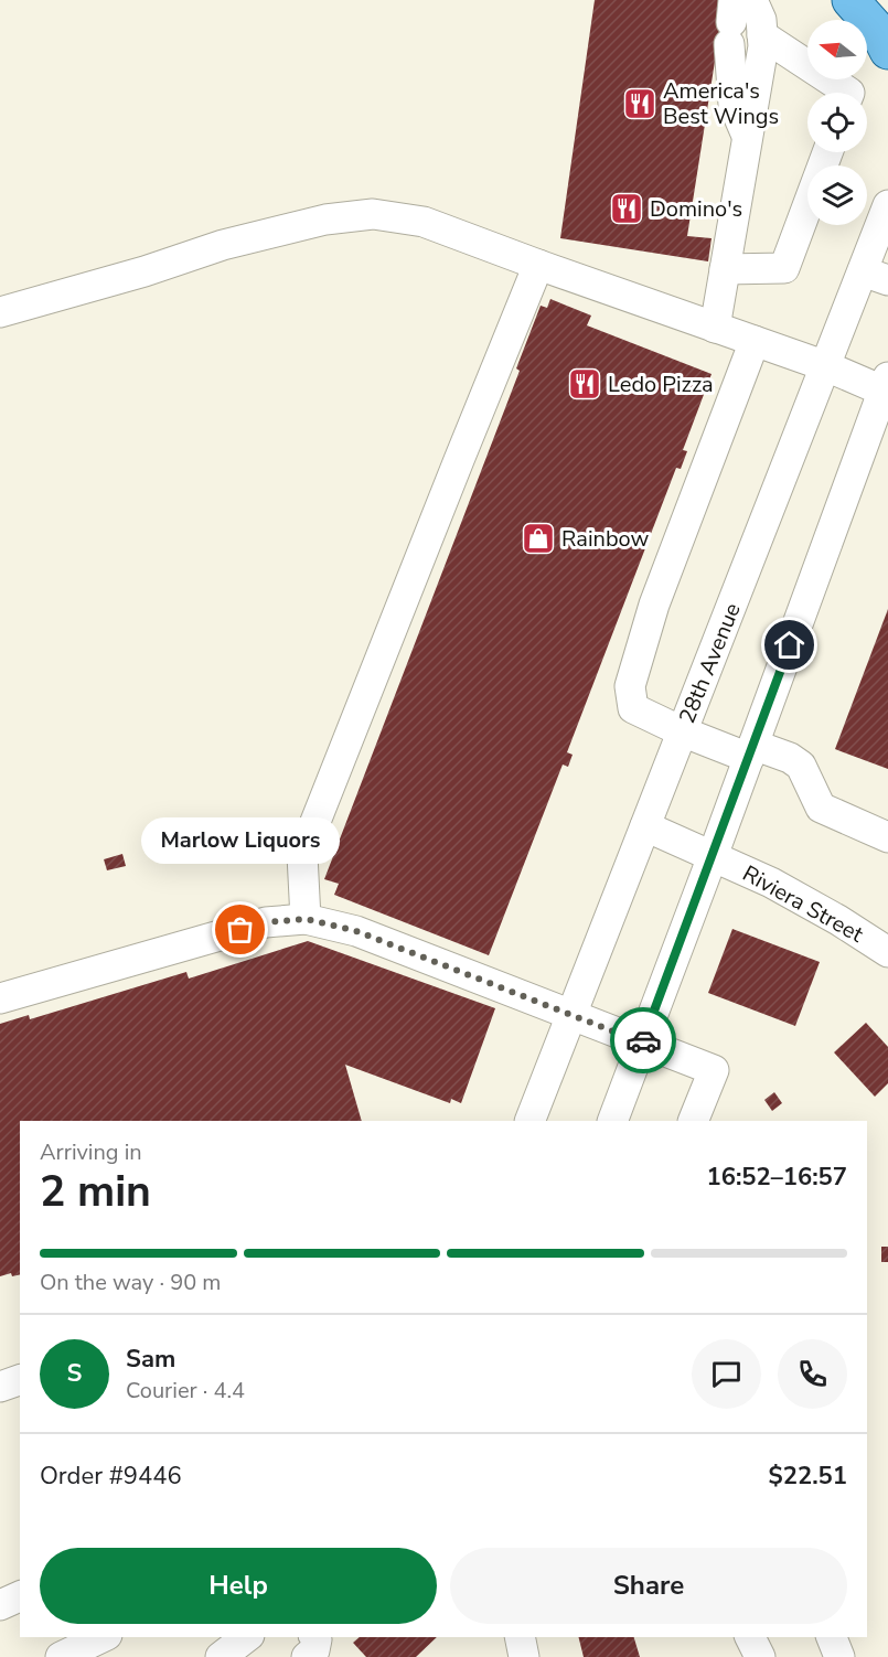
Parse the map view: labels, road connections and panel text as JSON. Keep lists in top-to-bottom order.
{
  "streets": {
    "street": ["28th Avenue", "Riviera Street"]
  },
  "crossings": [
    ["28th Avenue", "Riviera Street"]
  ],
  "places": {
    "restaurant": ["America's Best Wings", "Domino's", "Ledo Pizza"],
    "shop": ["Rainbow"],
    "other": ["Marlow Liquors"]
  },
  "north": "left",
  "page": {
    "bubble": "Marlow Liquors",
    "heading": ["2 min", "Arriving in", "16:52–16:57"],
    "panel": [
      "Sam",
      "Courier · 4.4",
      "Order #9446",
      "$22.51"
    ],
    "bar": "On the way · 90 m",
    "round": "S",
    "buttons": ["Help", "Share"]
  }
}
